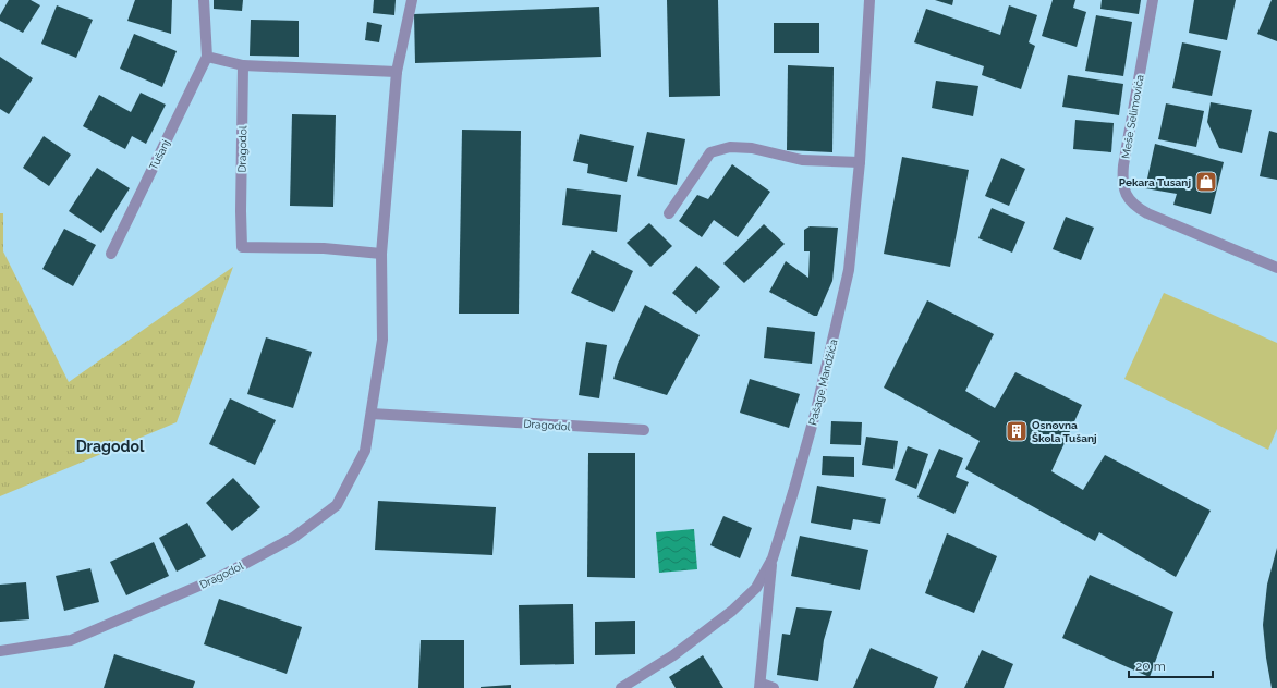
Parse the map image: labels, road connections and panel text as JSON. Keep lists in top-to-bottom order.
{
  "streets": {
    "street": [
      "Meše Selimovića",
      "Dragodol",
      "Tušanj",
      "Pašage Mandžića"
    ]
  },
  "districts": ["Dragodol"],
  "places": {
    "shop": ["Pekara Tusanj"],
    "building": ["Osnovna Škola Tušanj"]
  },
  "scale_bar": "20 m"
}
